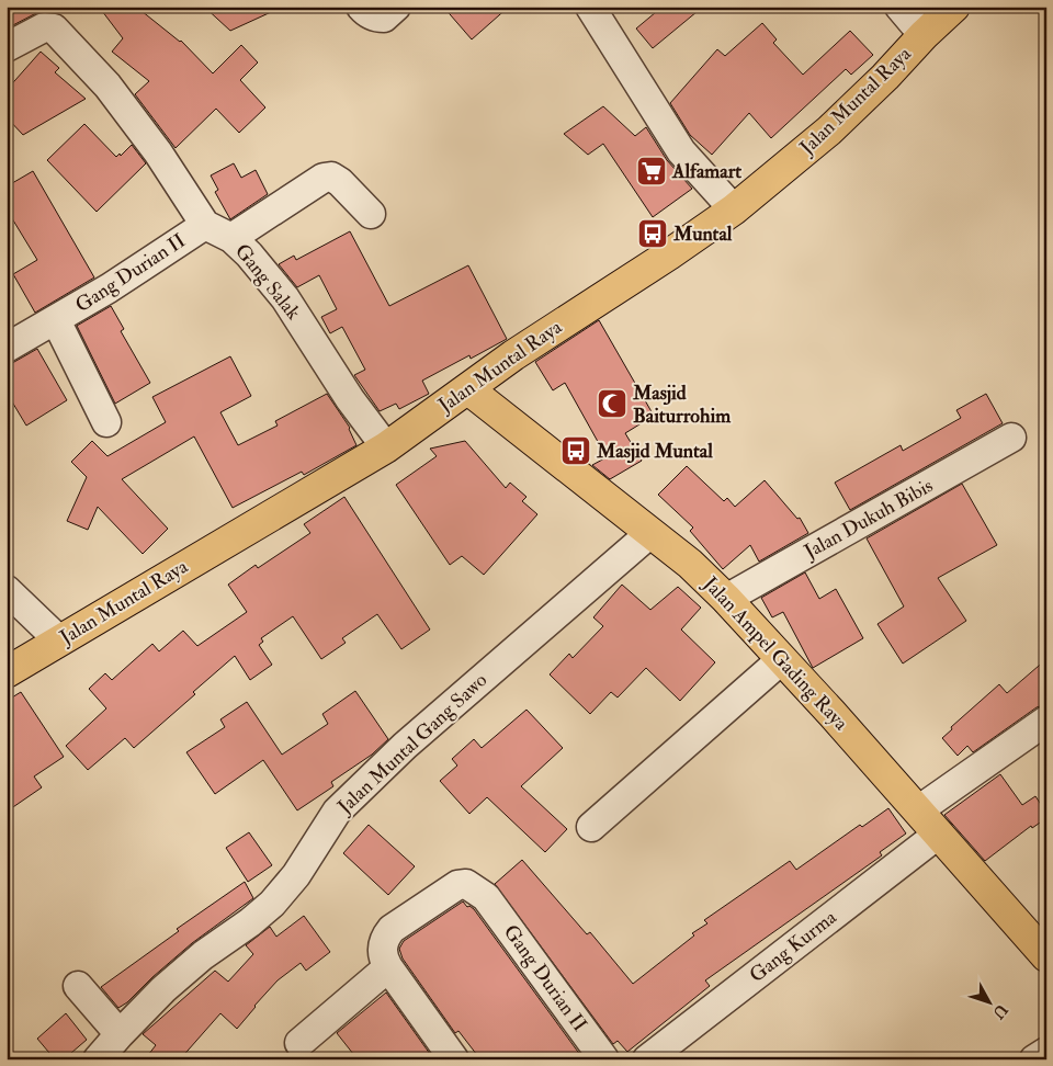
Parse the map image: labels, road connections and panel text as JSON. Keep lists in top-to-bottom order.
{
  "streets": {
    "main road": ["Jalan Muntal Raya", "Jalan Ampel Gading Raya"],
    "street": [
      "Gang Durian II",
      "Gang Salak",
      "Jalan Dukuh Bibis",
      "Jalan Muntal Gang Sawo",
      "Gang Kurma"
    ]
  },
  "crossings": [
    ["Jalan Muntal Raya", "Gang Salak"],
    ["Jalan Muntal Raya", "Jalan Ampel Gading Raya"],
    ["Gang Durian II", "Gang Salak"],
    ["Jalan Dukuh Bibis", "Jalan Ampel Gading Raya"],
    ["Jalan Ampel Gading Raya", "Jalan Muntal Gang Sawo"],
    ["Jalan Ampel Gading Raya", "Gang Kurma"]
  ],
  "places": {
    "supermarket": ["Alfamart"],
    "bus stop": ["Muntal", "Masjid Muntal"],
    "mosque": ["Masjid Baiturrohim"]
  },
  "north": "bottom right"
}
